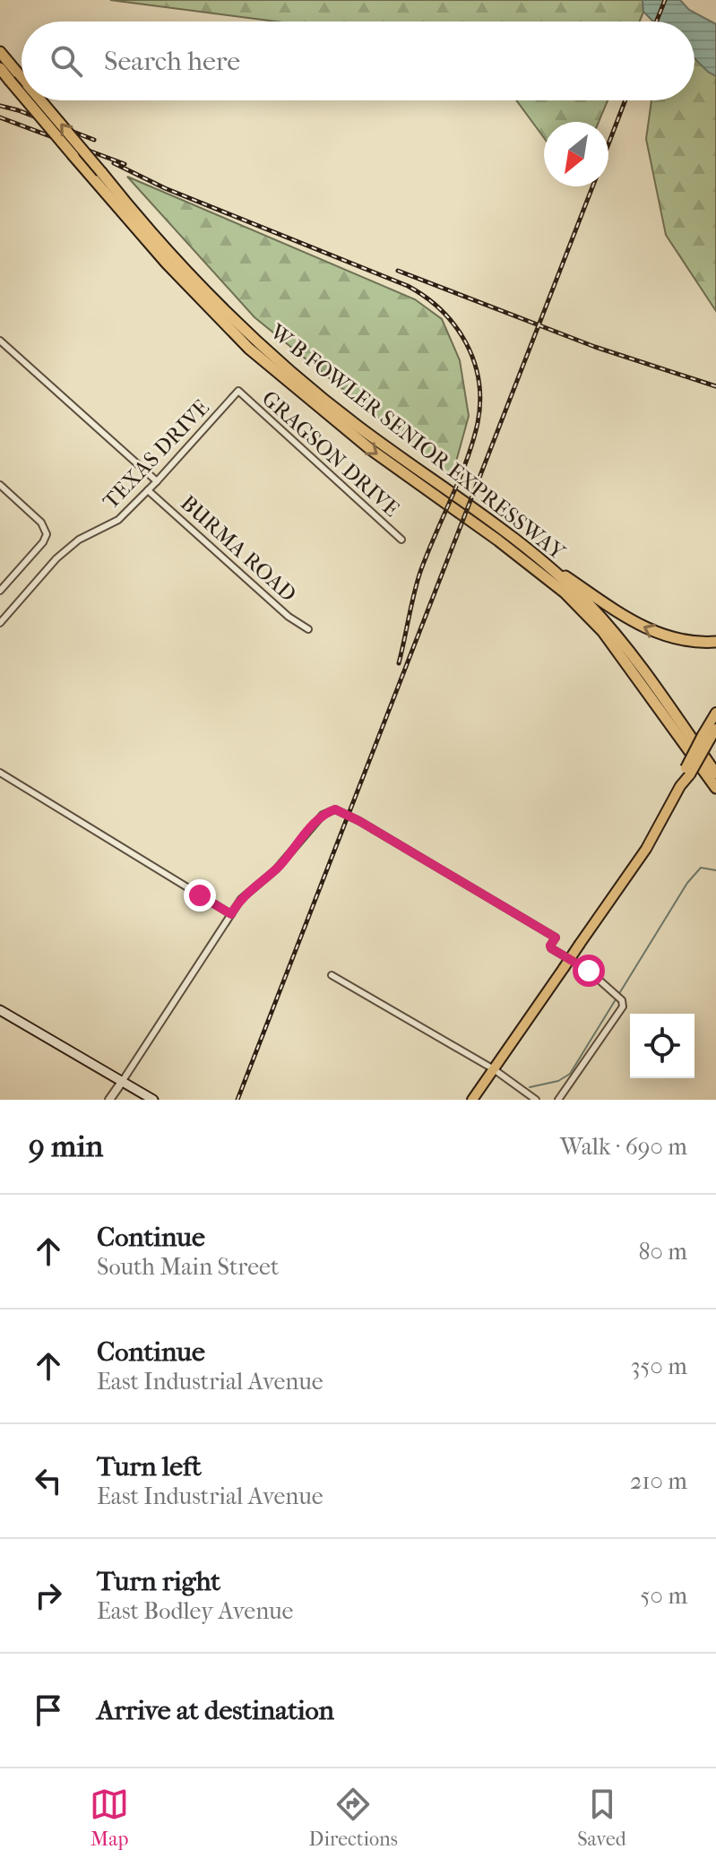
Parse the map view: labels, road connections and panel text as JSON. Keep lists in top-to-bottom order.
{
  "streets": {
    "highway": ["W B FOWLER SENIOR EXPRESSWAY"],
    "street": ["GRAGSON DRIVE", "TEXAS DRIVE", "BURMA ROAD"]
  },
  "crossings": [
    ["GRAGSON DRIVE", "TEXAS DRIVE"],
    ["TEXAS DRIVE", "BURMA ROAD"]
  ],
  "north": "bottom left",
  "page": {
    "search": "Search here",
    "heading": ["9 min", "Walk · 690 m"],
    "list": [
      ["Continue", "South Main Street", "80 m"],
      ["Continue", "East Industrial Avenue", "350 m"],
      ["Turn left", "East Industrial Avenue", "210 m"],
      ["Turn right", "East Bodley Avenue", "50 m"],
      "Arrive at destination"
    ],
    "nav": ["Map", "Directions", "Saved"]
  }
}
